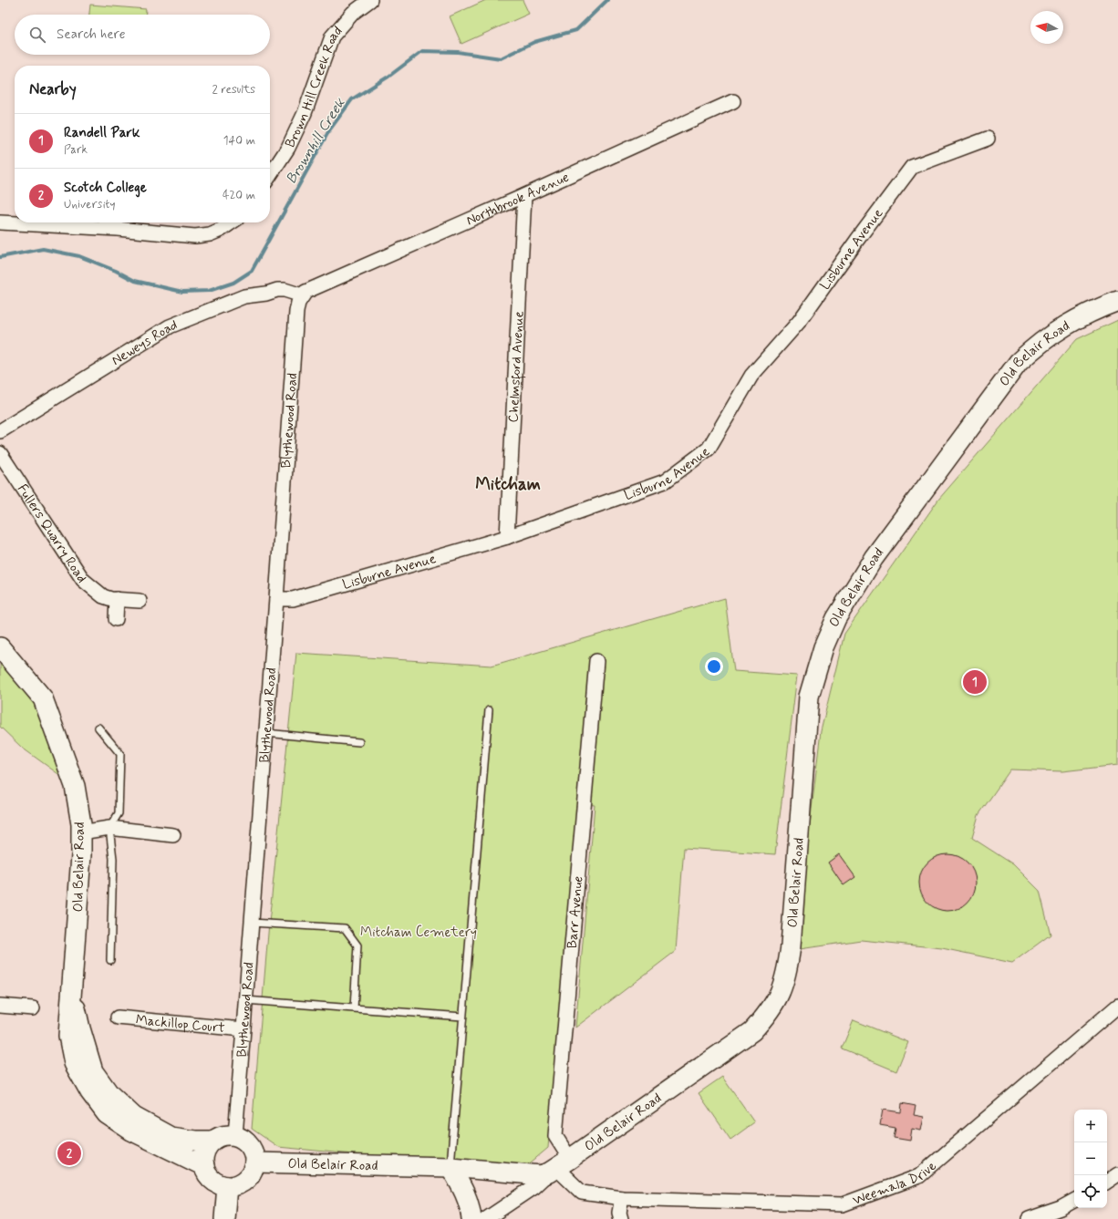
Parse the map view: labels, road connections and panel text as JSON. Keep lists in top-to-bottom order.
{
  "streets": {
    "main road": ["Old Belair Road"],
    "street": [
      "Brown Hill Creek Road",
      "Northbrook Avenue",
      "Lisburne Avenue",
      "Neweys Road",
      "Chelmsford Avenue",
      "Blythewood Road",
      "Fullers Quarry Road",
      "Barr Avenue",
      "Mackillop Court",
      "Weemala Drive"
    ]
  },
  "crossings": [
    ["Northbrook Avenue", "Neweys Road"],
    ["Northbrook Avenue", "Chelmsford Avenue"],
    ["Northbrook Avenue", "Blythewood Road"],
    ["Lisburne Avenue", "Chelmsford Avenue"],
    ["Lisburne Avenue", "Blythewood Road"],
    ["Neweys Road", "Blythewood Road"],
    ["Old Belair Road", "Blythewood Road"],
    ["Old Belair Road", "Barr Avenue"],
    ["Old Belair Road", "Weemala Drive"],
    ["Blythewood Road", "Mackillop Court"],
    ["Barr Avenue", "Weemala Drive"]
  ],
  "districts": ["Mitcham"],
  "water": ["Brownhill Creek"],
  "parks": ["Mitcham Cemetery"],
  "north": "left",
  "page": {
    "search": "Search here",
    "heading": ["Nearby", "2 results"],
    "list": [
      {
        "mark": "1",
        "name": "Randell Park",
        "note": "Park",
        "value": "140 m"
      },
      {
        "mark": "2",
        "name": "Scotch College",
        "note": "University",
        "value": "420 m"
      }
    ],
    "pins": ["1", "2"],
    "map_buttons": ["+", "−"]
  }
}
